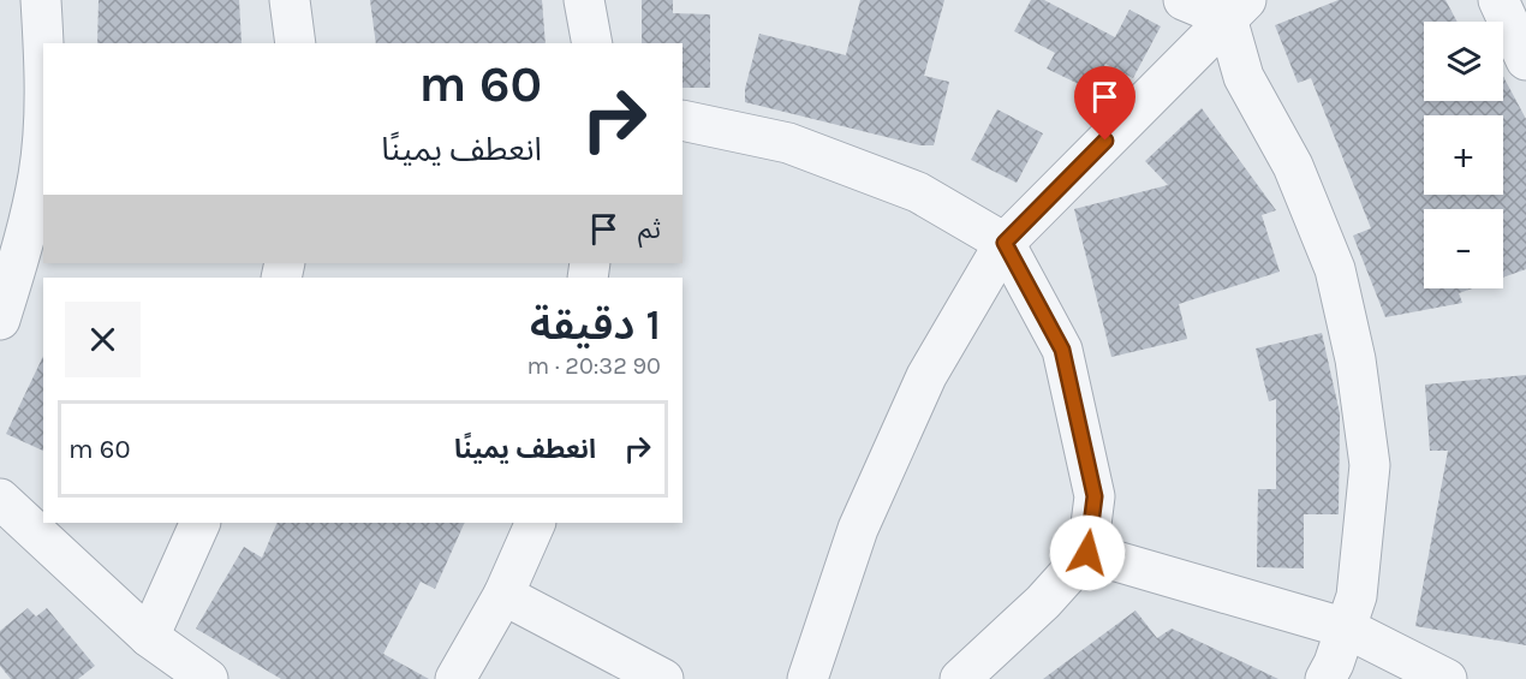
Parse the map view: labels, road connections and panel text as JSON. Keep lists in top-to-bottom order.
{
  "page": {
    "map_buttons": ["+", "−"],
    "turn": ["60 m", "انعطف يمينًا"],
    "then": "ثم",
    "heading": ["1 دقيقة", "90 m · 20:32"],
    "list": [
      {
        "name": "انعطف يمينًا",
        "value": "60 m"
      }
    ]
  }
}
